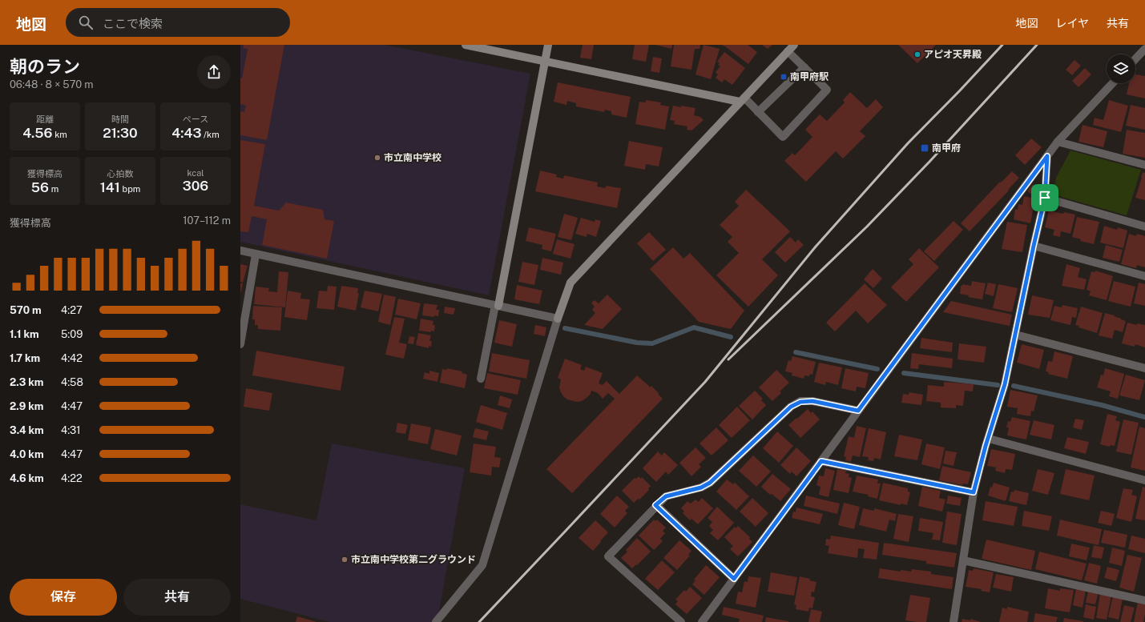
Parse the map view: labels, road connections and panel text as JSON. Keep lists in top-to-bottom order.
{
  "places": {
    "other": ["アピオ天昇殿", "市立南中学校", "市立南中学校第二グラウンド"],
    "transit": ["南甲府駅", "南甲府"]
  },
  "page": {
    "header": "地図",
    "search": "ここで検索",
    "nav": ["地図", "レイヤ", "共有"],
    "heading": ["朝のラン", "06:48 · 8 × 570 m"],
    "stats": [
      ["距離", "4.56 km"],
      ["時間", "21:30"],
      ["ペース", "4:43 /km"],
      ["獲得標高", "56 m"],
      ["心拍数", "141 bpm"],
      ["kcal", "306"]
    ],
    "chart": ["獲得標高", "107–112 m"],
    "list": [
      {
        "name": "570 m",
        "note": "4:27"
      },
      {
        "name": "1.1 km",
        "note": "5:09"
      },
      {
        "name": "1.7 km",
        "note": "4:42"
      },
      {
        "name": "2.3 km",
        "note": "4:58"
      },
      {
        "name": "2.9 km",
        "note": "4:47"
      },
      {
        "name": "3.4 km",
        "note": "4:31"
      },
      {
        "name": "4.0 km",
        "note": "4:47"
      },
      {
        "name": "4.6 km",
        "note": "4:22"
      }
    ],
    "buttons": ["保存", "共有"]
  }
}
